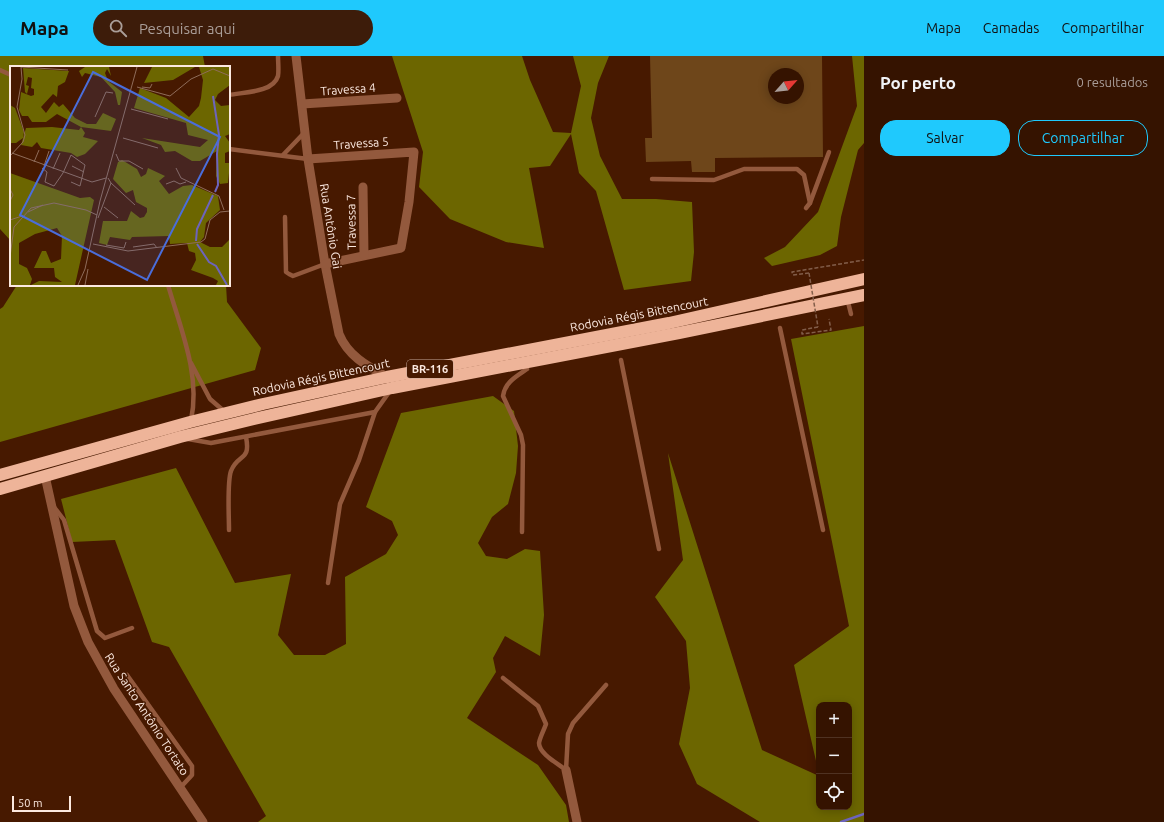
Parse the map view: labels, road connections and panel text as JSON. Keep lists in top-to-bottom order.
{
  "streets": {
    "highway": ["Rodovia Régis Bittencourt", "BR-116"],
    "street": [
      "Travessa 4",
      "Travessa 5",
      "Travessa 7",
      "Rua Antônio Gai",
      "Rua Santo Antônio Tortato"
    ]
  },
  "crossings": [
    ["Travessa 4", "Rua Antônio Gai"],
    ["Travessa 5", "Travessa 7"],
    ["Travessa 5", "Rua Antônio Gai"],
    ["Rua Antônio Gai", "Rodovia Régis Bittencourt"],
    ["Rodovia Régis Bittencourt", "Rua Santo Antônio Tortato"]
  ],
  "scale_bar": "50 m",
  "north": "top right",
  "page": {
    "header": "Mapa",
    "search": "Pesquisar aqui",
    "nav": ["Mapa", "Camadas", "Compartilhar"],
    "heading": ["Por perto", "0 resultados"],
    "buttons": ["Salvar", "Compartilhar"],
    "map_buttons": ["+", "−"],
    "scale": "50 m"
  }
}
